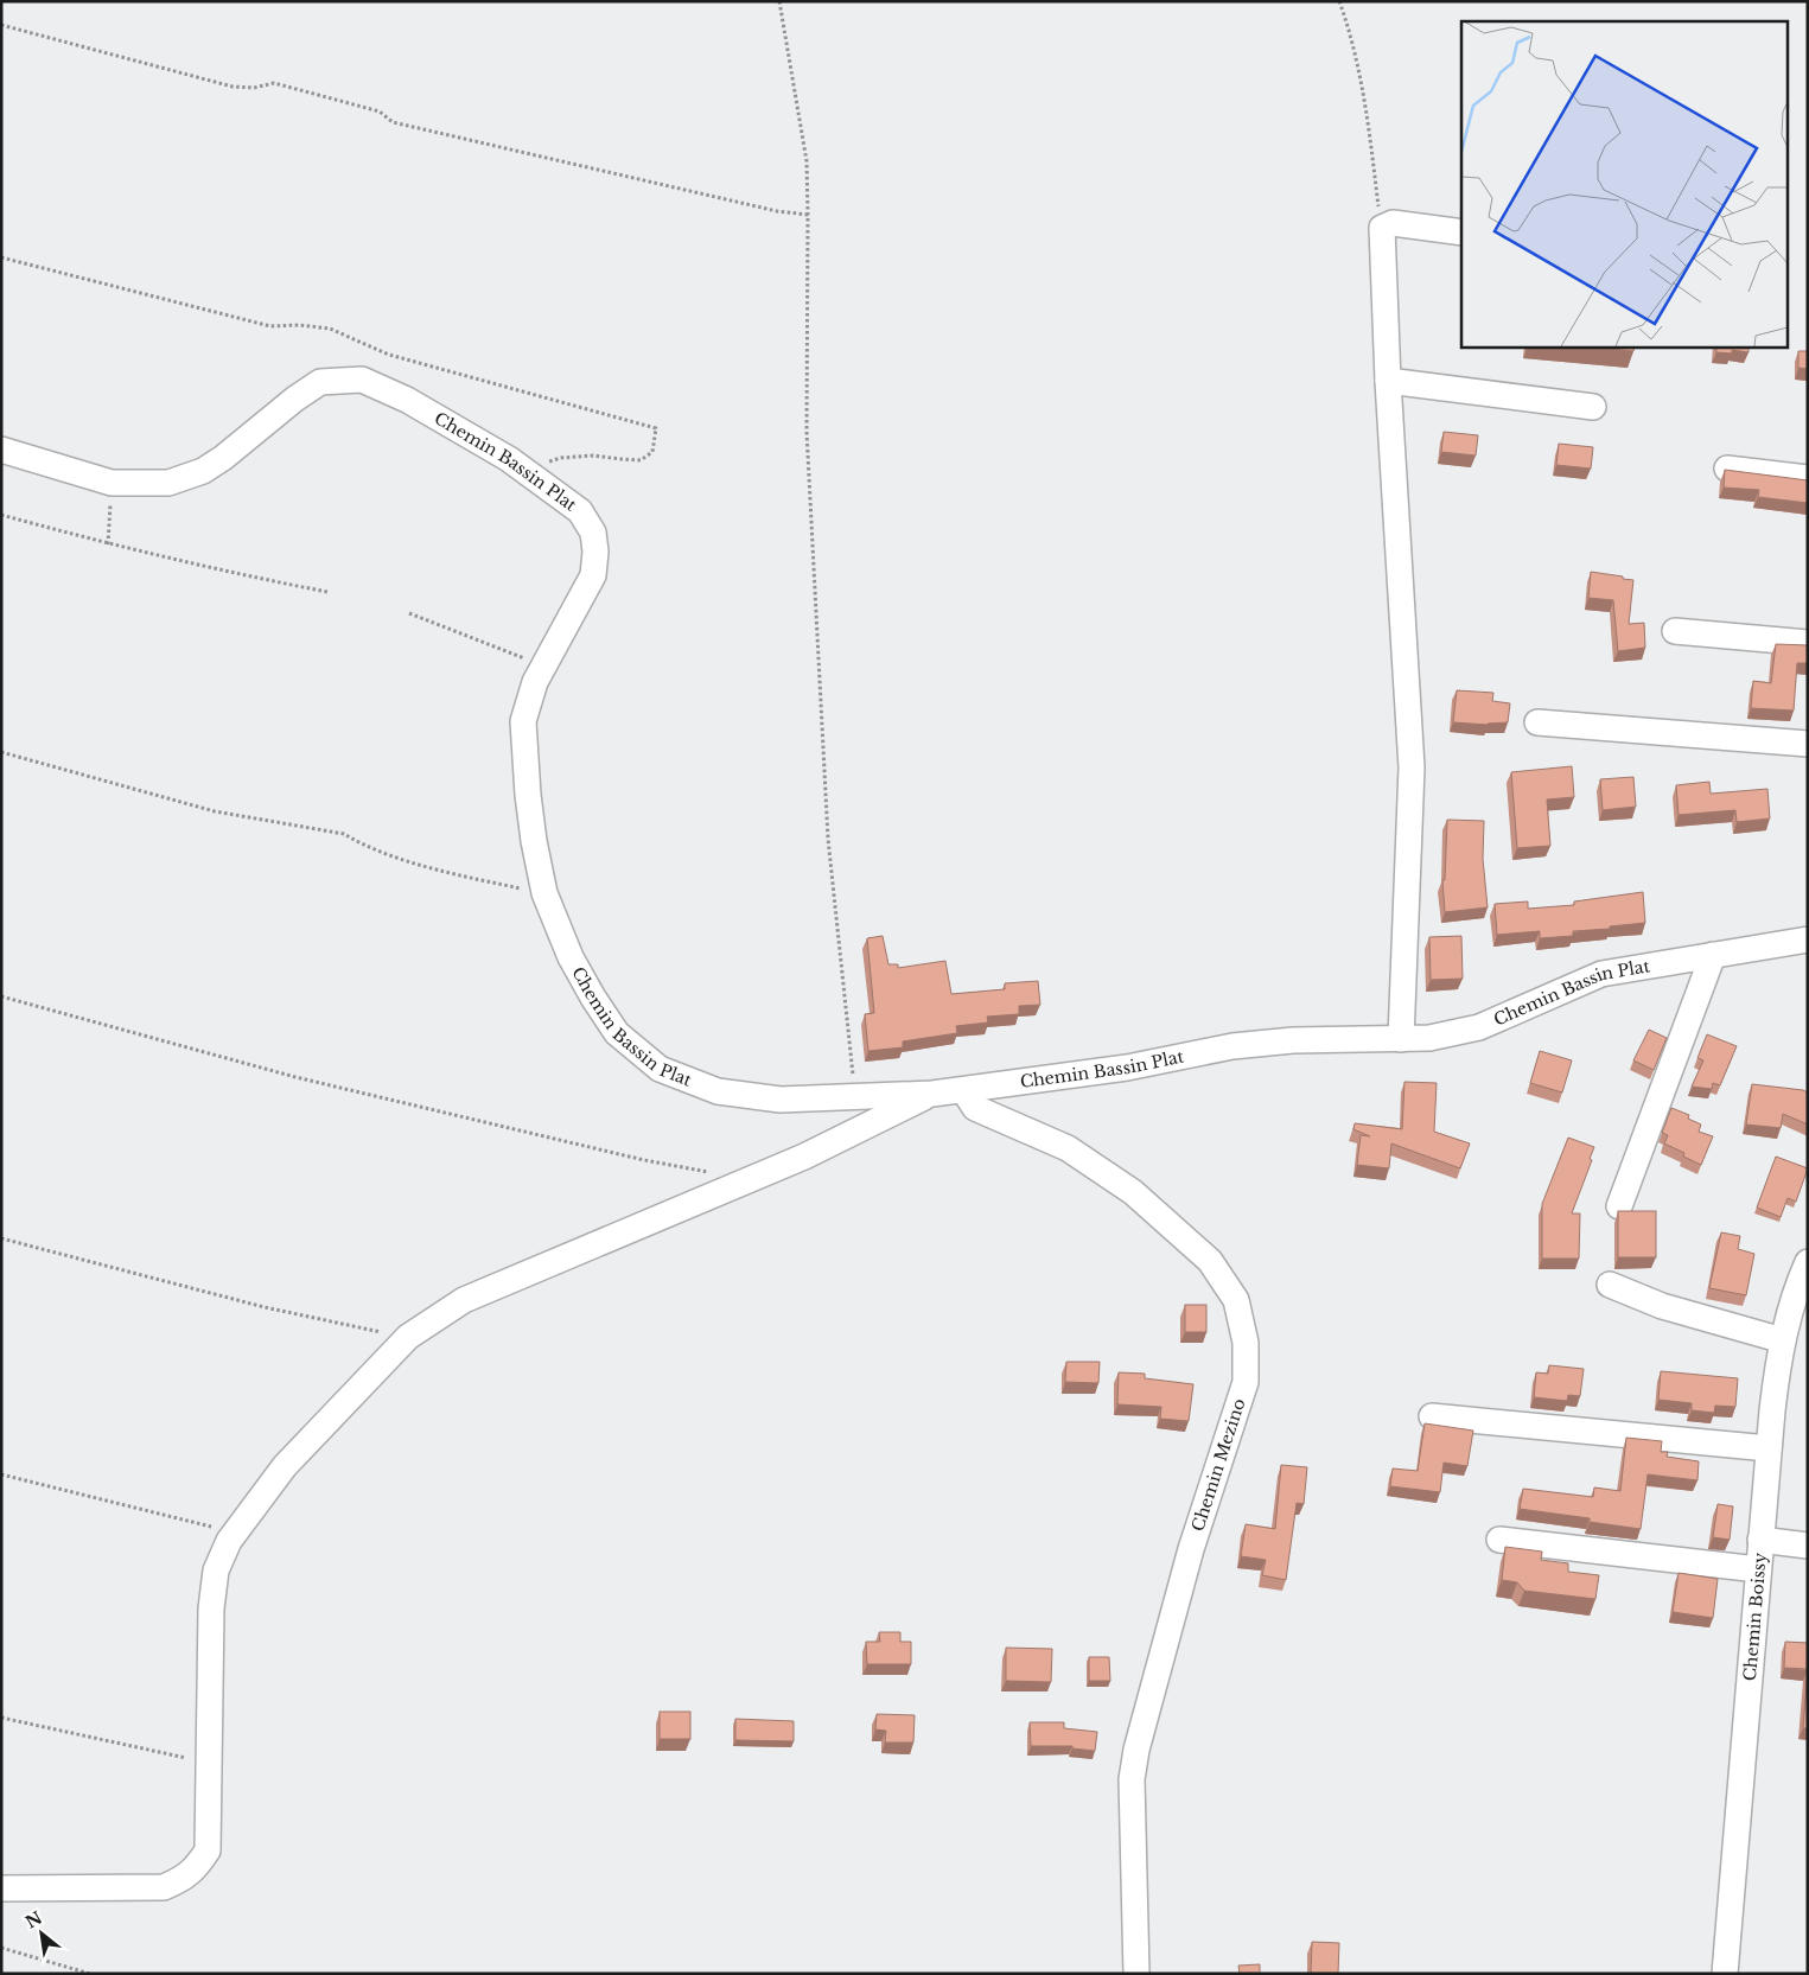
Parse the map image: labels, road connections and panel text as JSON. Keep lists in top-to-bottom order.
{
  "streets": {
    "street": ["Chemin Bassin Plat", "Chemin Mezino", "Chemin Boissy"]
  },
  "crossings": [
    ["Chemin Bassin Plat", "Chemin Mezino"]
  ],
  "north": "top left"
}
